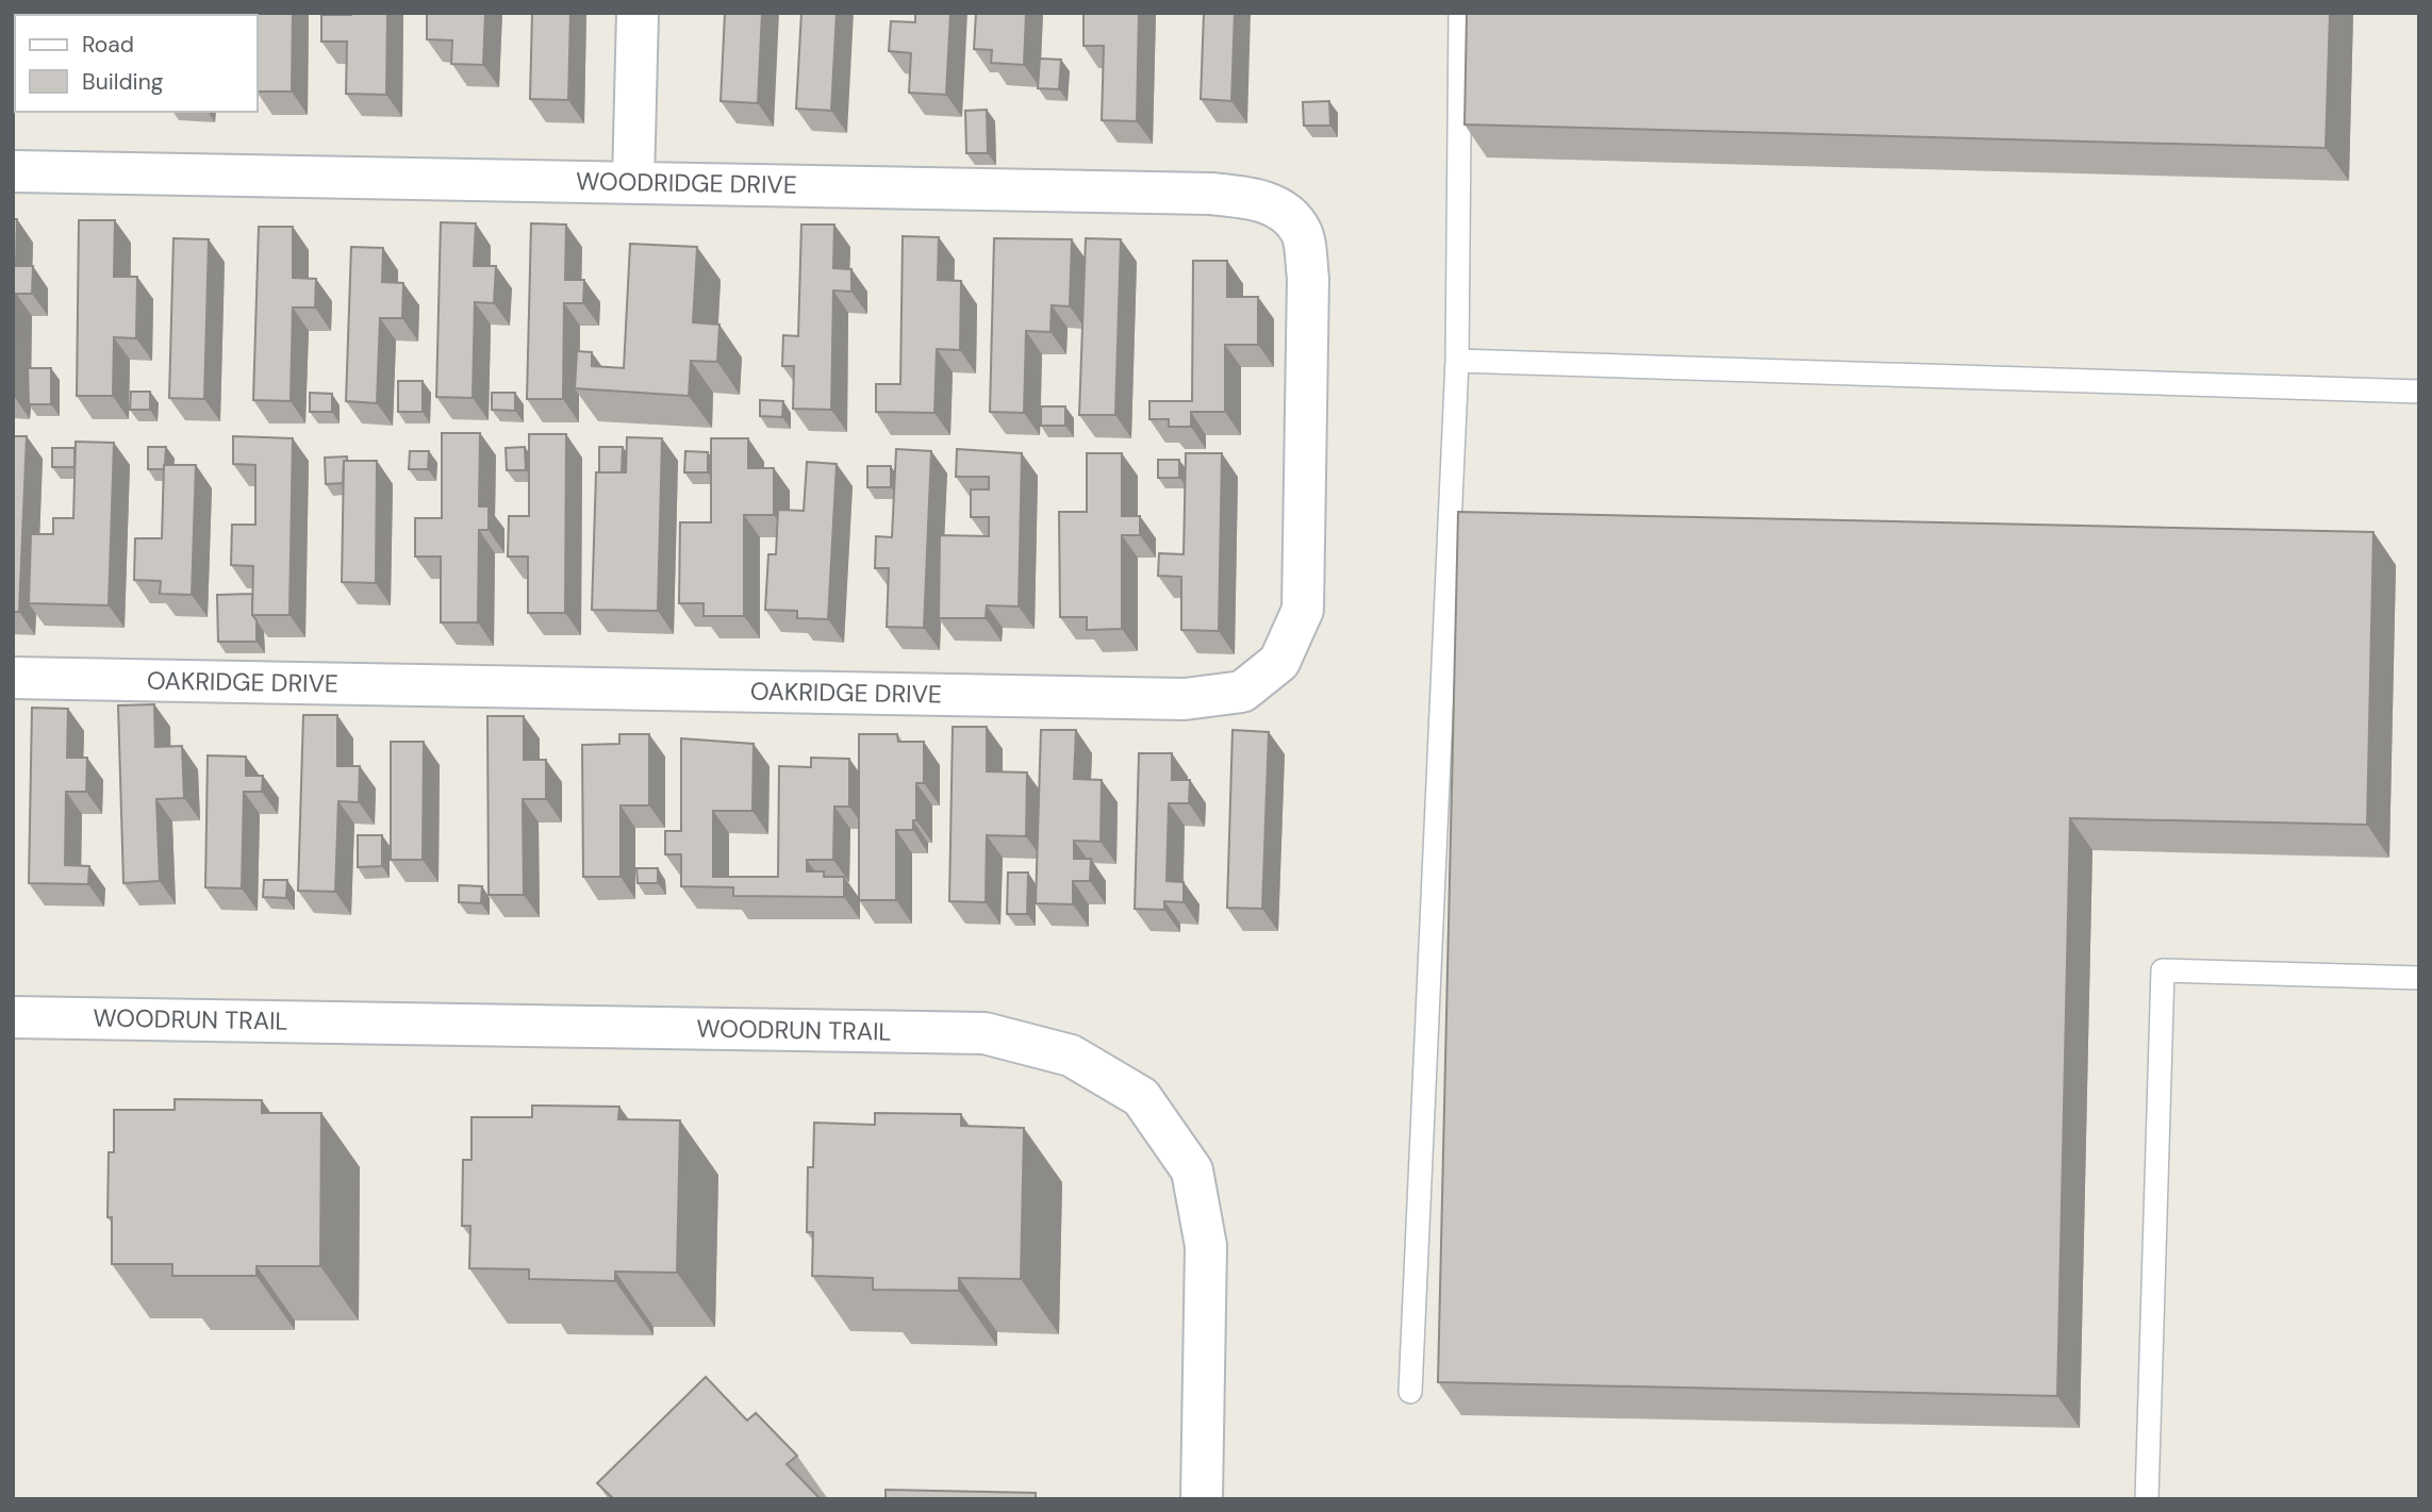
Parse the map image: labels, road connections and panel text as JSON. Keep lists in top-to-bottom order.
{
  "streets": {
    "street": ["WOODRIDGE DRIVE", "OAKRIDGE DRIVE", "WOODRUN TRAIL"]
  },
  "crossings": [
    ["WOODRIDGE DRIVE", "OAKRIDGE DRIVE"]
  ],
  "legend": ["Road", "Building"]
}
